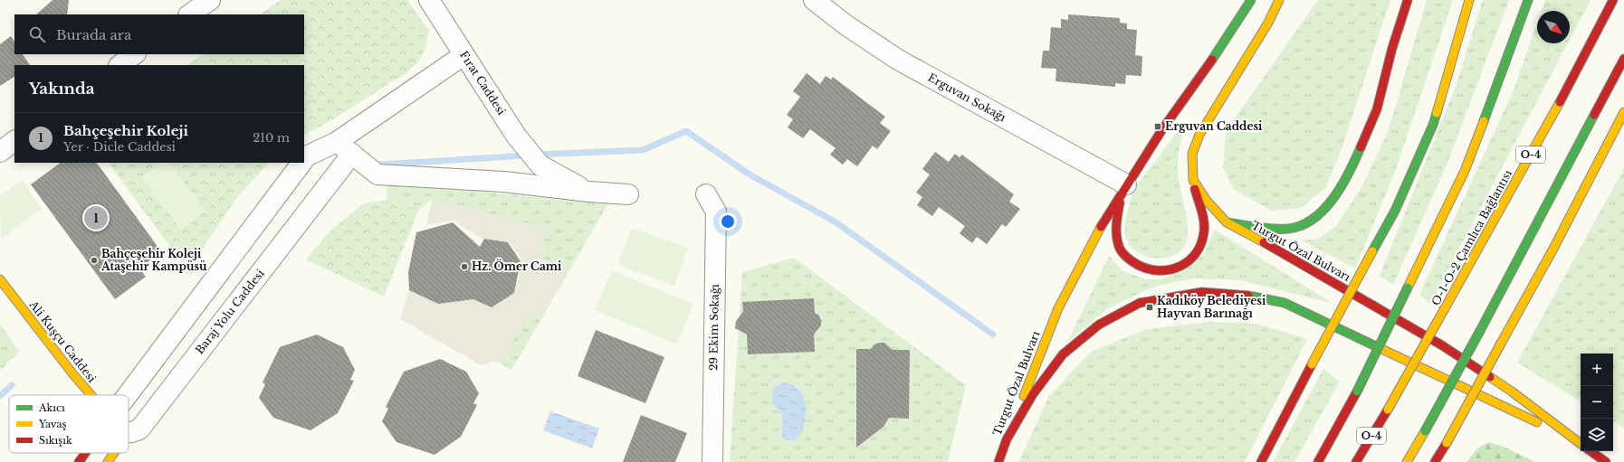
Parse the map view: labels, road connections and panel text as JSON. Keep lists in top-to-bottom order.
{
  "streets": {
    "main road": [
      "O-4",
      "O-1-O-2 Çamlıca Bağlantısı",
      "Turgut Özal Bulvarı",
      "Ali Kuşçu Caddesi"
    ],
    "street": [
      "Fırat Caddesi",
      "Erguvan Sokağı",
      "Baraj Yolu Caddesi",
      "29 Ekim Sokağı"
    ]
  },
  "crossings": [
    ["Erguvan Sokağı", "Turgut Özal Bulvarı"]
  ],
  "places": {
    "transit": ["Erguvan Caddesi", "Kadıköy Belediyesi Hayvan Barınağı"],
    "other": ["Bahçeşehir Koleji Ataşehir Kampüsü", "Hz. Ömer Cami"]
  },
  "legend": ["Akıcı", "Yavaş", "Sıkışık"],
  "north": "bottom right",
  "page": {
    "search": "Burada ara",
    "heading": "Yakında",
    "list": [
      {
        "mark": "1",
        "name": "Bahçeşehir Koleji",
        "note": "Yer · Dicle Caddesi",
        "value": "210 m"
      }
    ],
    "pins": "1",
    "map_buttons": ["+", "−"]
  }
}
